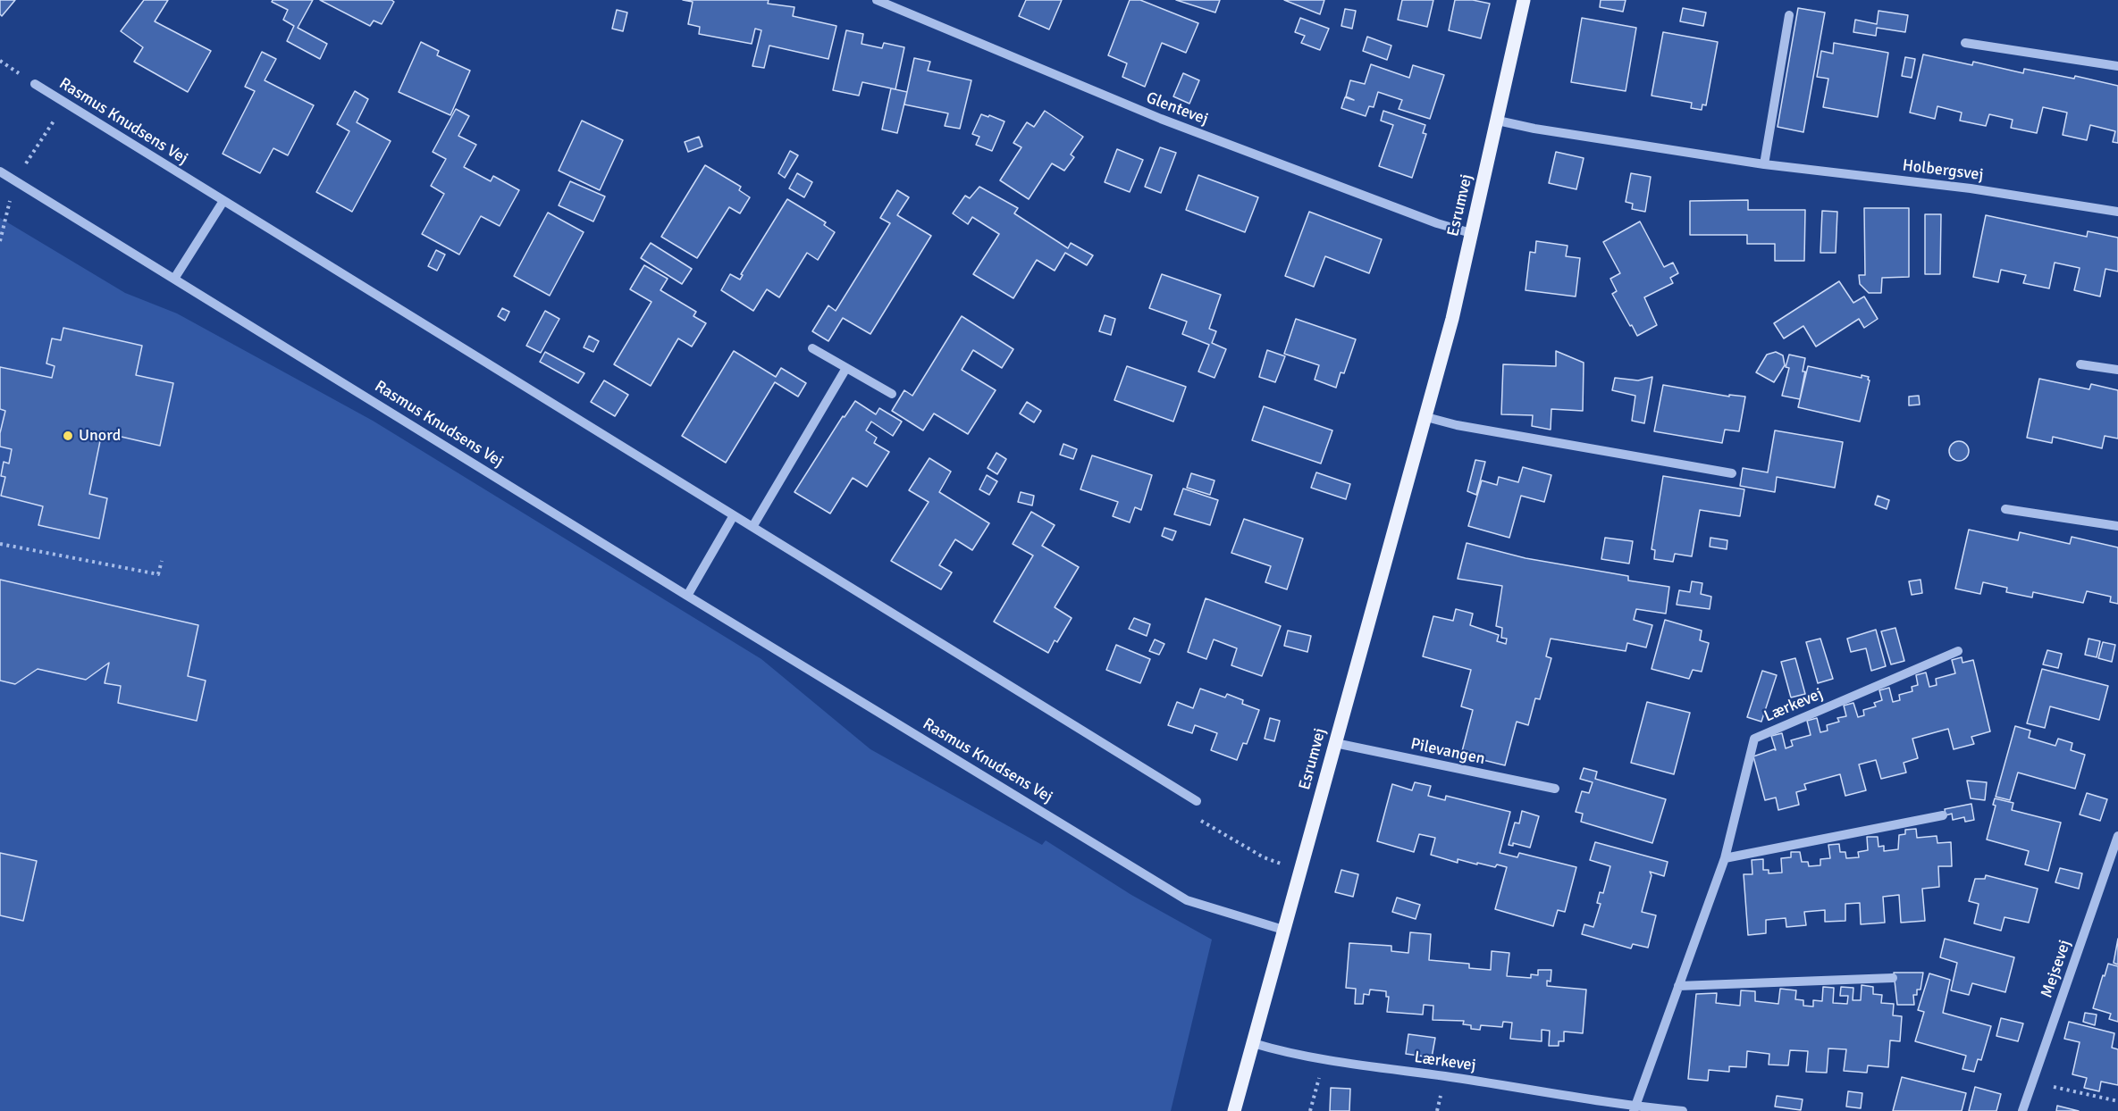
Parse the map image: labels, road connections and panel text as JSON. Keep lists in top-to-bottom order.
{
  "streets": {
    "main road": ["Esrumvej"],
    "street": [
      "Glentevej",
      "Rasmus Knudsens Vej",
      "Holbergsvej",
      "Lærkevej",
      "Pilevangen",
      "Mejsevej"
    ]
  },
  "crossings": [
    ["Glentevej", "Esrumvej"],
    ["Rasmus Knudsens Vej", "Esrumvej"],
    ["Holbergsvej", "Esrumvej"],
    ["Esrumvej", "Lærkevej"],
    ["Esrumvej", "Pilevangen"]
  ],
  "places": ["Unord"]
}
